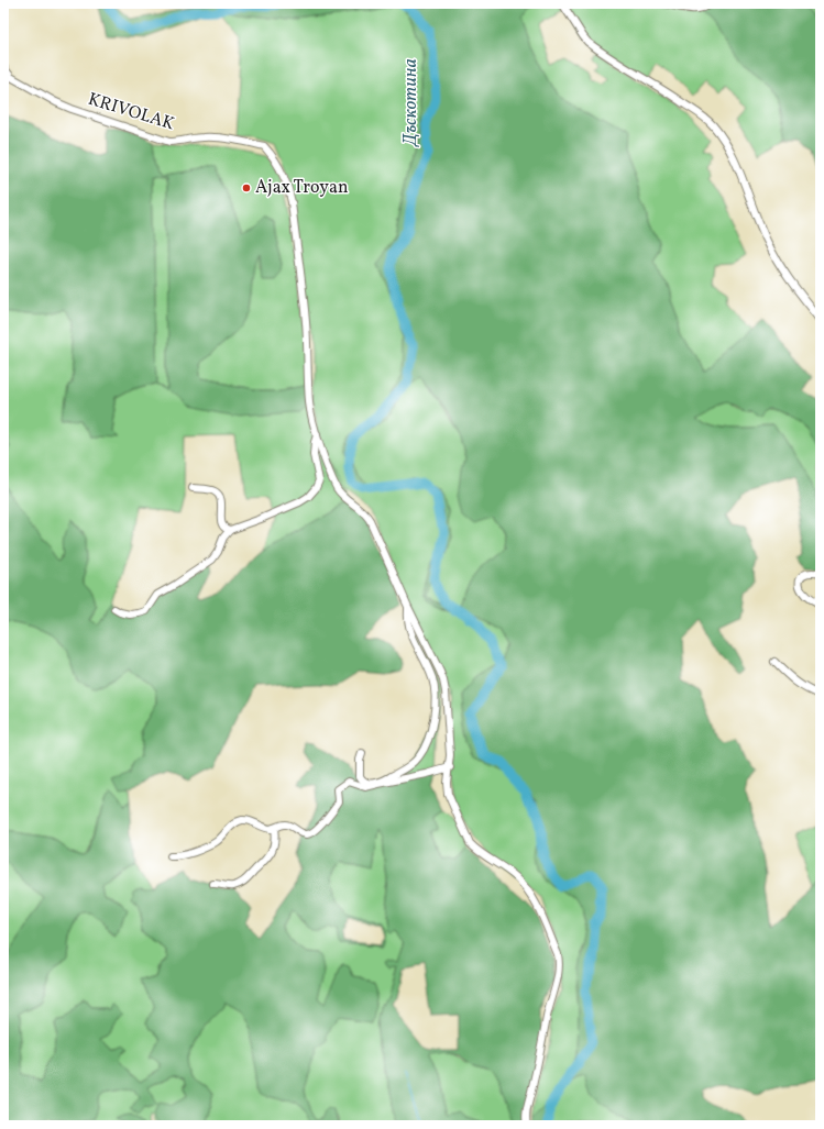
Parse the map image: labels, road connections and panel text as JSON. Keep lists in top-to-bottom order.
{
  "streets": {
    "street": ["KRIVOLAK"]
  },
  "water": ["Дъскотина"],
  "places": ["Ajax Troyan"]
}
